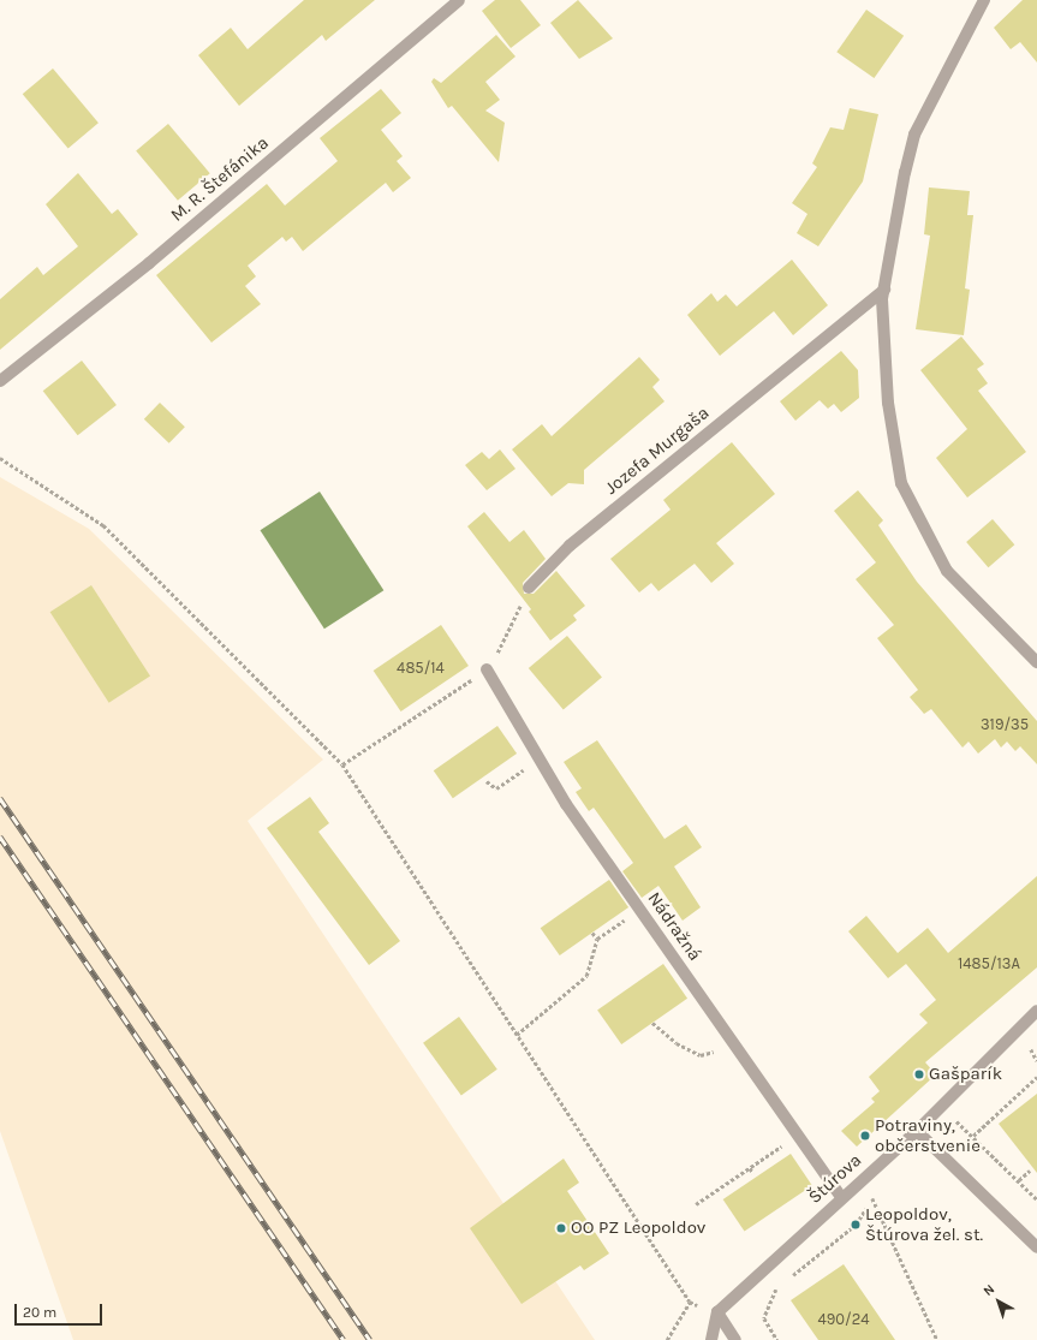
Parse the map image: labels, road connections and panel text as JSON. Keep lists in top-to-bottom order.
{
  "streets": {
    "street": [
      "M. R. Štefánika",
      "Jozefa Murgaša",
      "Nádražná",
      "Štúrova"
    ]
  },
  "crossings": [
    ["Nádražná", "Štúrova"]
  ],
  "places": [
    "Gašparík",
    "Potraviny, občerstvenie",
    "Leopoldov, Štúrova žel. st.",
    "OO PZ Leopoldov"
  ],
  "house_numbers": [
    "485/14",
    "319/35",
    "1485/13A",
    "490/24"
  ],
  "scale_bar": "20 m",
  "north": "top left"
}
